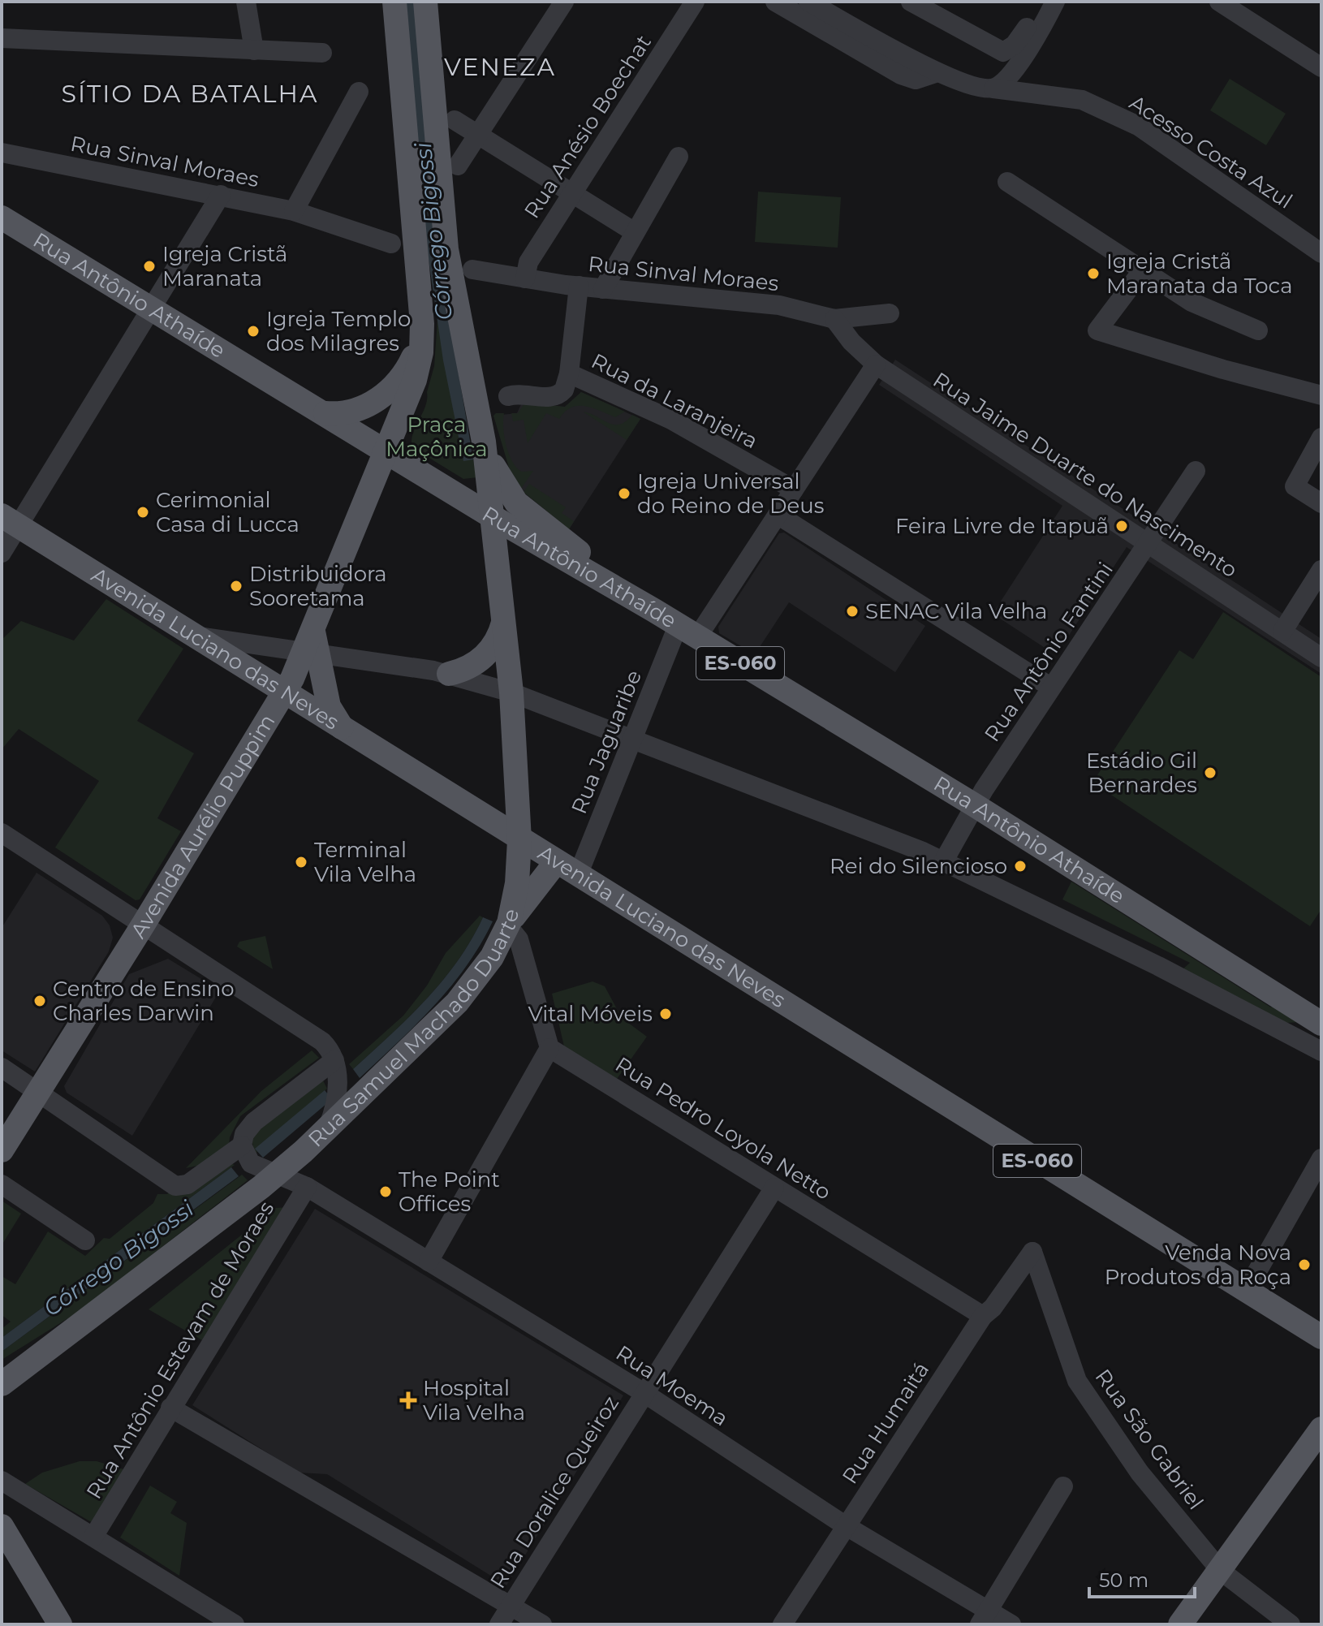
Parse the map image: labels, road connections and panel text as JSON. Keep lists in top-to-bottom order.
{
  "streets": {
    "main road": [
      "Rua Antônio Athaíde",
      "Avenida Luciano das Neves",
      "ES-060",
      "Avenida Aurélio Puppim",
      "Rua Samuel Machado Duarte"
    ],
    "street": [
      "Rua Anésio Boechat",
      "Acesso Costa Azul",
      "Rua Sinval Moraes",
      "Rua da Laranjeira",
      "Rua Jaime Duarte do Nascimento",
      "Rua Antônio Fantini",
      "Rua Jaguaribe",
      "Rua Pedro Loyola Netto",
      "Rua Antônio Estevam de Moraes",
      "Rua Moema",
      "Rua Humaitá",
      "Rua São Gabriel",
      "Rua Doralice Queiroz"
    ]
  },
  "crossings": [
    ["Rua Anésio Boechat", "Rua Sinval Moraes"],
    ["Rua Sinval Moraes", "Rua da Laranjeira"],
    ["Rua Sinval Moraes", "Rua Jaime Duarte do Nascimento"],
    ["Rua Antônio Athaíde", "Rua Antônio Fantini"],
    ["Rua Antônio Athaíde", "Rua Jaguaribe"],
    ["Rua Antônio Athaíde", "Avenida Aurélio Puppim"],
    ["Rua Antônio Athaíde", "Rua Samuel Machado Duarte"],
    ["Rua da Laranjeira", "Rua Jaguaribe"],
    ["Rua Jaime Duarte do Nascimento", "Rua Antônio Fantini"],
    ["Rua Jaime Duarte do Nascimento", "Rua Jaguaribe"],
    ["Avenida Luciano das Neves", "Rua Jaguaribe"],
    ["Avenida Luciano das Neves", "Avenida Aurélio Puppim"],
    ["Avenida Luciano das Neves", "Rua Samuel Machado Duarte"],
    ["Rua Samuel Machado Duarte", "Rua Moema"],
    ["Rua Pedro Loyola Netto", "Rua Humaitá"],
    ["Rua Pedro Loyola Netto", "Rua Doralice Queiroz"],
    ["Rua Antônio Estevam de Moraes", "Rua Moema"],
    ["Rua Moema", "Rua Humaitá"],
    ["Rua Moema", "Rua Doralice Queiroz"],
    ["Rua Humaitá", "Rua São Gabriel"]
  ],
  "districts": ["VENEZA", "SÍTIO DA BATALHA"],
  "water": ["Córrego Bigossi"],
  "parks": ["Praça Maçônica"],
  "places": {
    "other": [
      "Igreja Cristã Maranata",
      "Igreja Cristã Maranata da Toca",
      "Igreja Templo dos Milagres",
      "Igreja Universal do Reino de Deus",
      "Cerimonial Casa di Lucca",
      "Feira Livre de Itapuã",
      "Distribuidora Sooretama",
      "SENAC Vila Velha",
      "Estádio Gil Bernardes",
      "Terminal Vila Velha",
      "Rei do Silencioso",
      "Centro de Ensino Charles Darwin",
      "Vital Móveis",
      "The Point Offices",
      "Venda Nova Produtos da Roça"
    ],
    "health": ["Hospital Vila Velha"]
  },
  "scale_bar": "50 m"
}
